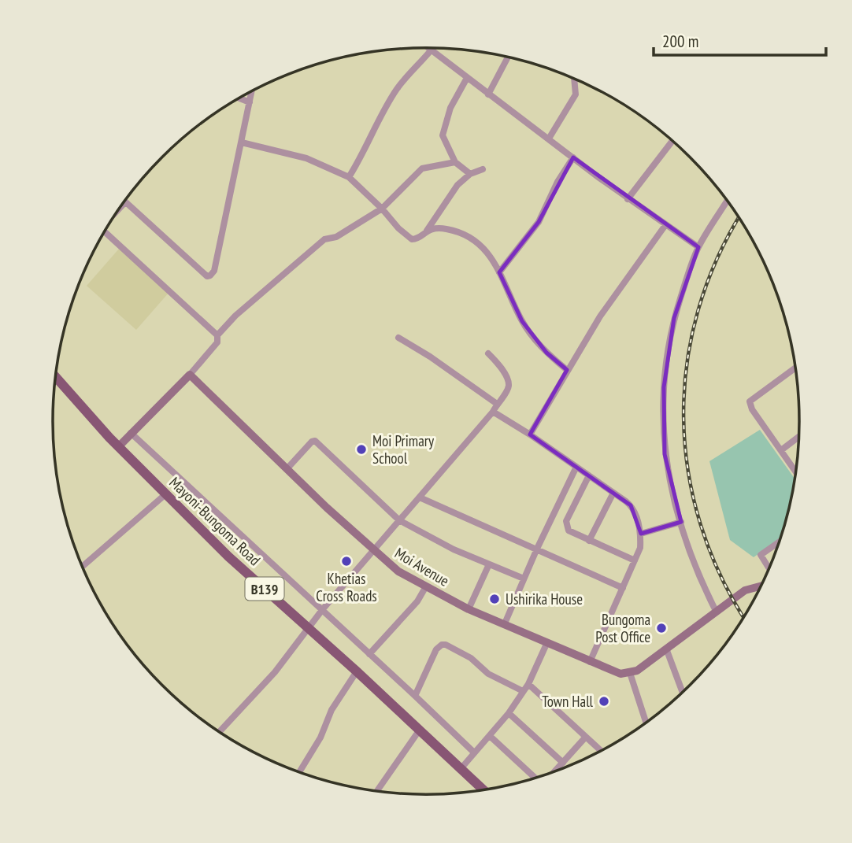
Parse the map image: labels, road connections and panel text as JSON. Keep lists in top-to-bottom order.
{
  "streets": {
    "main road": ["Mayoni-Bungoma Road", "B139"],
    "street": ["Moi Avenue"]
  },
  "places": [
    "Moi Primary School",
    "Khetias Cross Roads",
    "Ushirika House",
    "Bungoma Post Office",
    "Town Hall"
  ],
  "scale_bar": "200 m"
}
